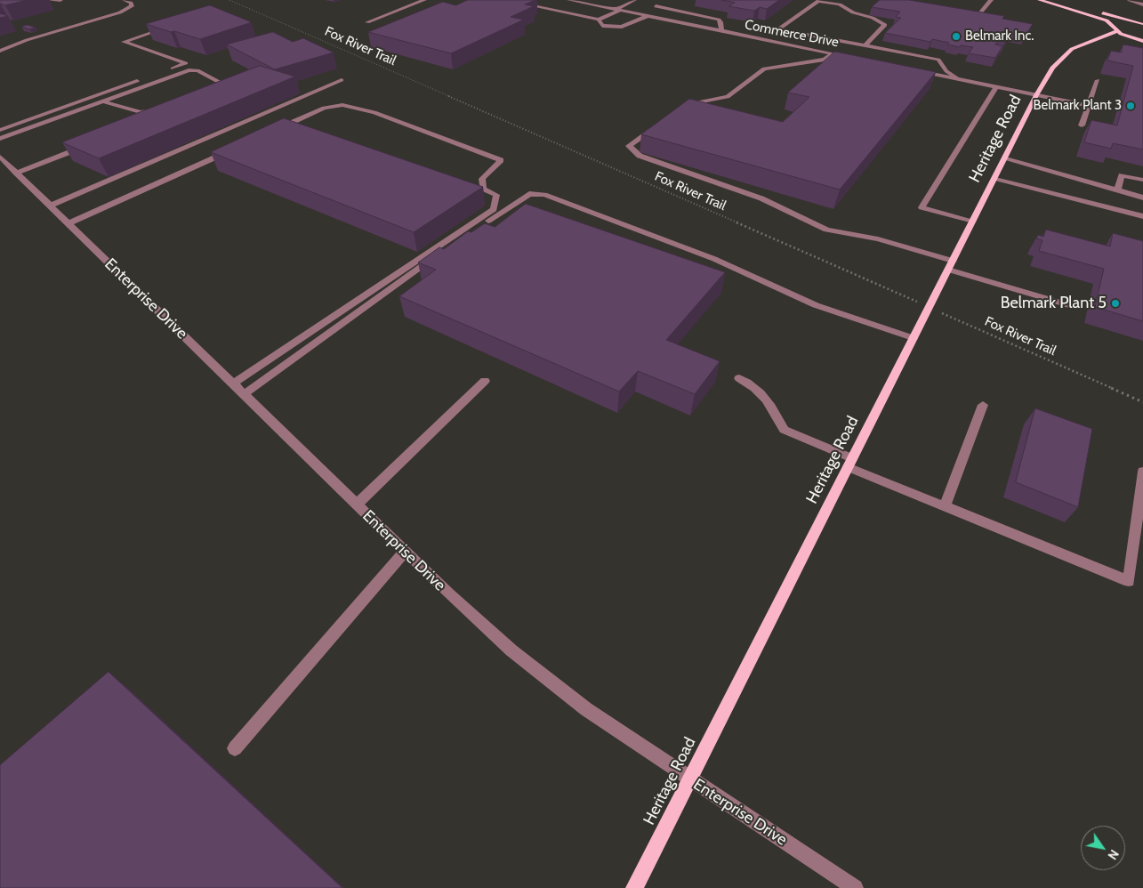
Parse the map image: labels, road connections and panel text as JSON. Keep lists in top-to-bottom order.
{
  "streets": {
    "main road": ["Heritage Road"],
    "street": ["Commerce Drive", "Enterprise Drive"],
    "path": ["Fox River Trail"]
  },
  "crossings": [
    ["Fox River Trail", "Heritage Road"],
    ["Heritage Road", "Enterprise Drive"]
  ],
  "places": ["Belmark Inc.", "Belmark Plant 3", "Belmark Plant 5"],
  "north": "bottom right"
}
